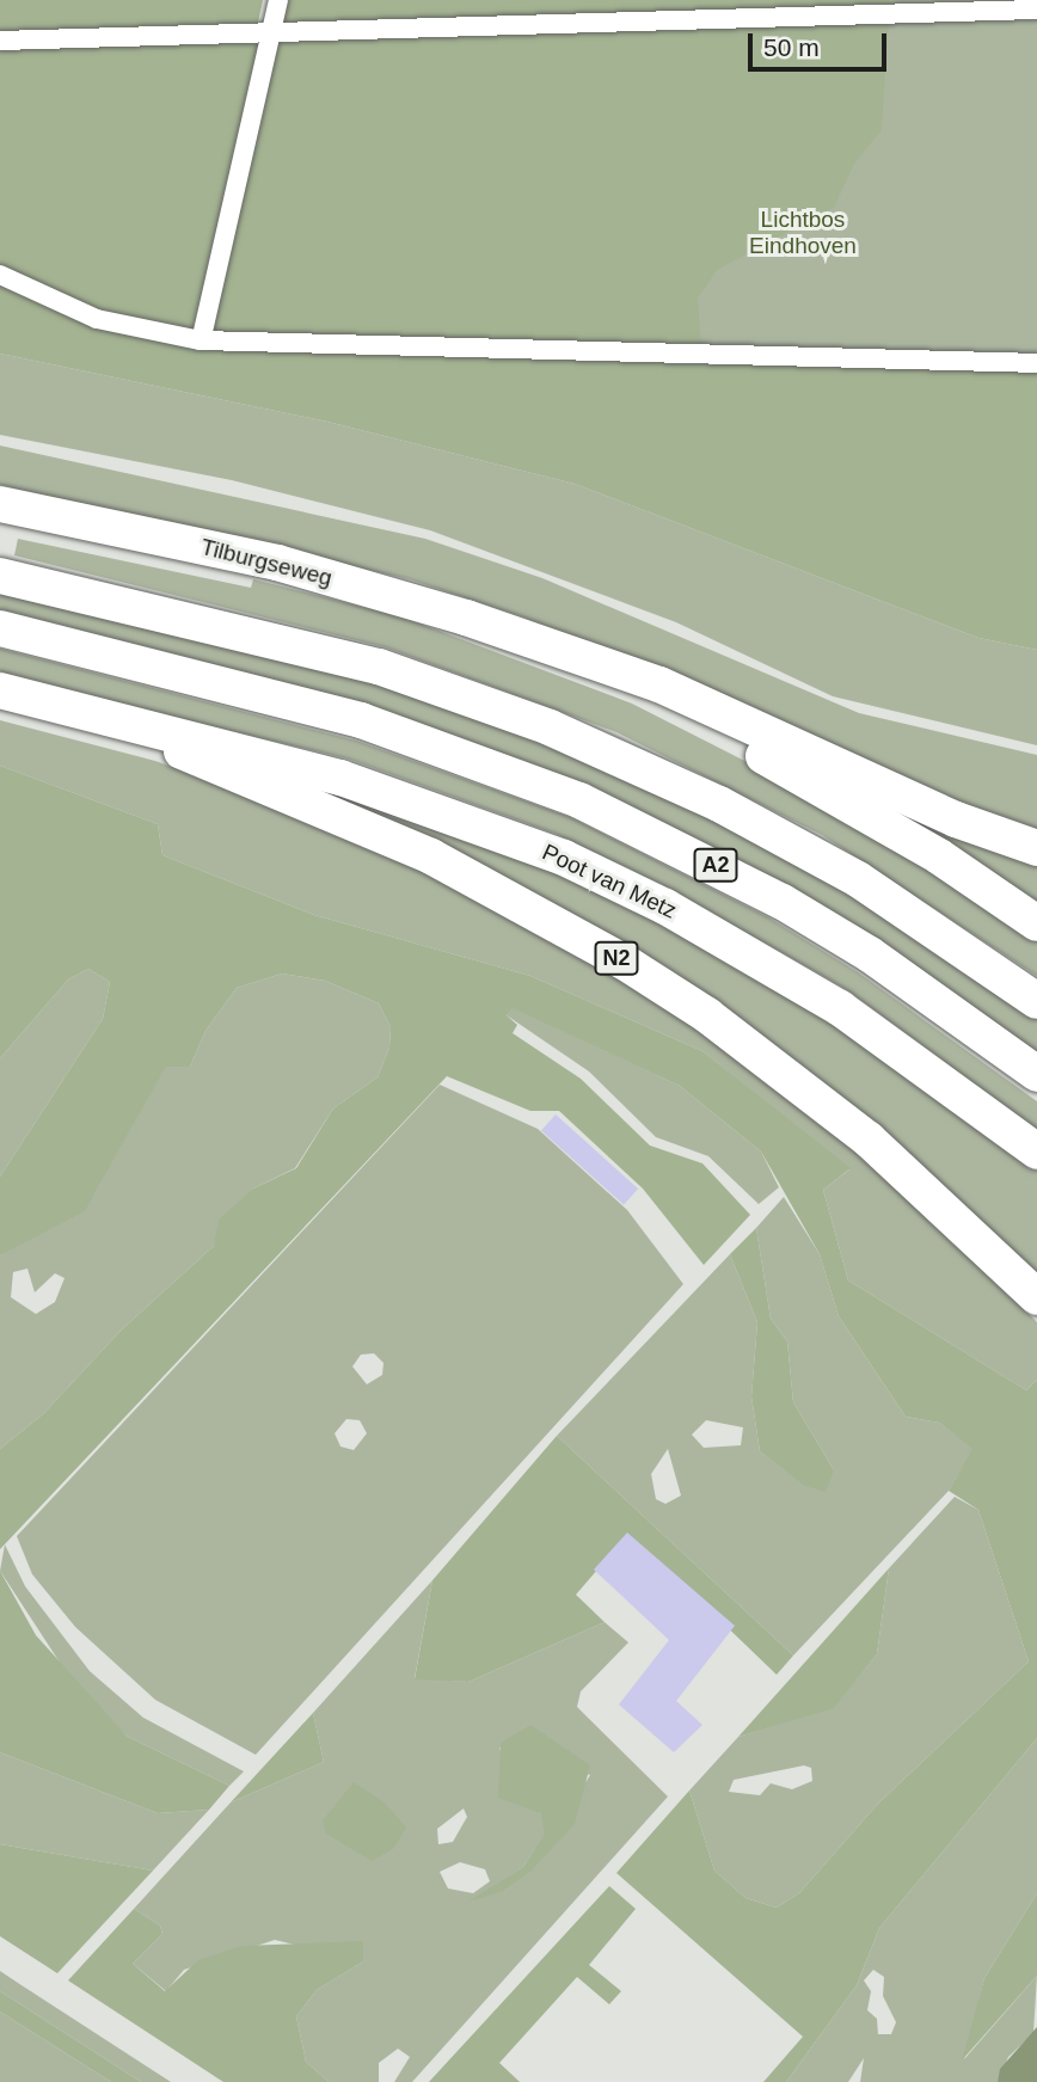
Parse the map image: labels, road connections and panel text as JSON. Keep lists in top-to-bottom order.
{
  "streets": {
    "highway": [
      "Tilburgseweg",
      "A2",
      "Poot van Metz",
      "N2"
    ]
  },
  "crossings": [
    ["Poot van Metz", "N2"]
  ],
  "parks": ["Lichtbos Eindhoven"],
  "scale_bar": "50 m"
}
